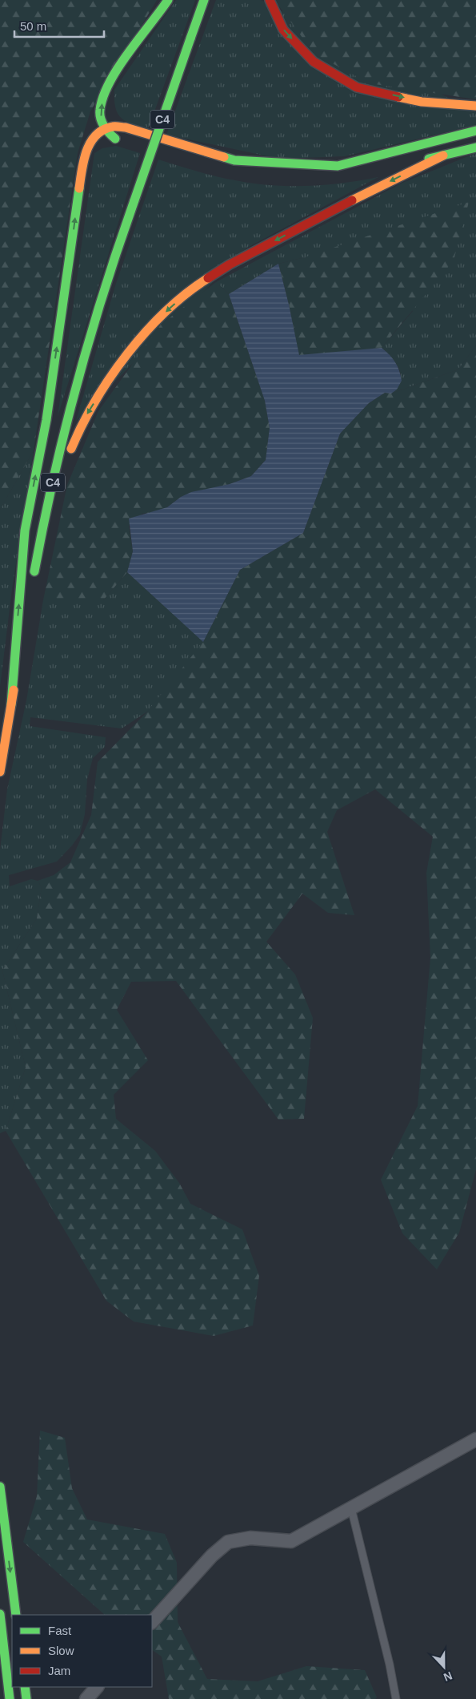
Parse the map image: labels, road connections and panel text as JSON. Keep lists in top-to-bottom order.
{
  "streets": {
    "highway": ["C4"]
  },
  "legend": ["Fast", "Slow", "Jam"],
  "scale_bar": "50 m",
  "north": "bottom"
}
